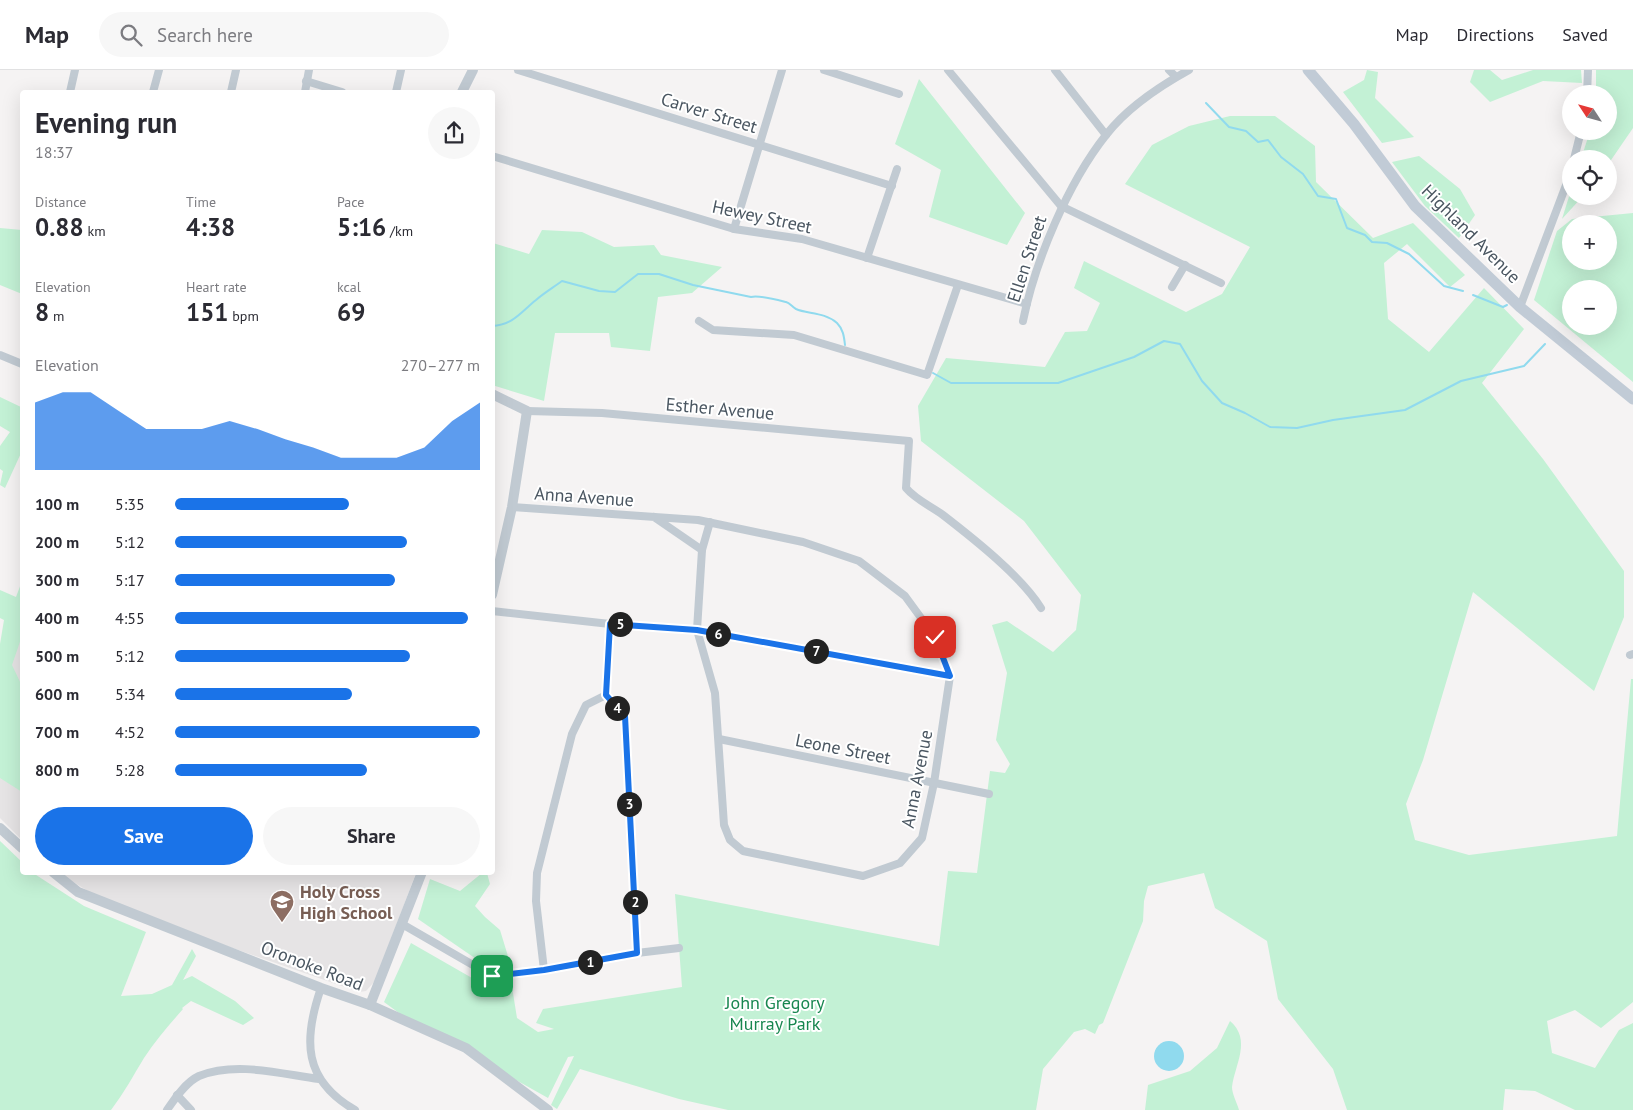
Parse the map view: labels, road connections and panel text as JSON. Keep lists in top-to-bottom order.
{
  "streets": {
    "main road": ["Highland Avenue"],
    "street": [
      "Carver Street",
      "Hewey Street",
      "Ellen Street",
      "Esther Avenue",
      "Anna Avenue",
      "Leone Street",
      "Oronoke Road"
    ]
  },
  "crossings": [
    ["Hewey Street", "Ellen Street"],
    ["Anna Avenue", "Leone Street"]
  ],
  "parks": ["John Gregory Murray Park"],
  "places": {
    "school or university": ["Holy Cross High School"]
  },
  "north": "top left",
  "page": {
    "header": "Map",
    "search": "Search here",
    "nav": ["Map", "Directions", "Saved"],
    "map_buttons": ["+", "−"],
    "heading": ["Evening run", "18:37"],
    "stats": [
      ["Distance", "0.88 km"],
      ["Time", "4:38"],
      ["Pace", "5:16 /km"],
      ["Elevation", "8 m"],
      ["Heart rate", "151 bpm"],
      ["kcal", "69"]
    ],
    "chart": ["Elevation", "270–277 m"],
    "list": [
      {
        "name": "100 m",
        "note": "5:35"
      },
      {
        "name": "200 m",
        "note": "5:12"
      },
      {
        "name": "300 m",
        "note": "5:17"
      },
      {
        "name": "400 m",
        "note": "4:55"
      },
      {
        "name": "500 m",
        "note": "5:12"
      },
      {
        "name": "600 m",
        "note": "5:34"
      },
      {
        "name": "700 m",
        "note": "4:52"
      },
      {
        "name": "800 m",
        "note": "5:28"
      }
    ],
    "pins": [
      "5",
      "6",
      "7",
      "4",
      "3",
      "2",
      "1"
    ],
    "buttons": ["Save", "Share"]
  }
}
